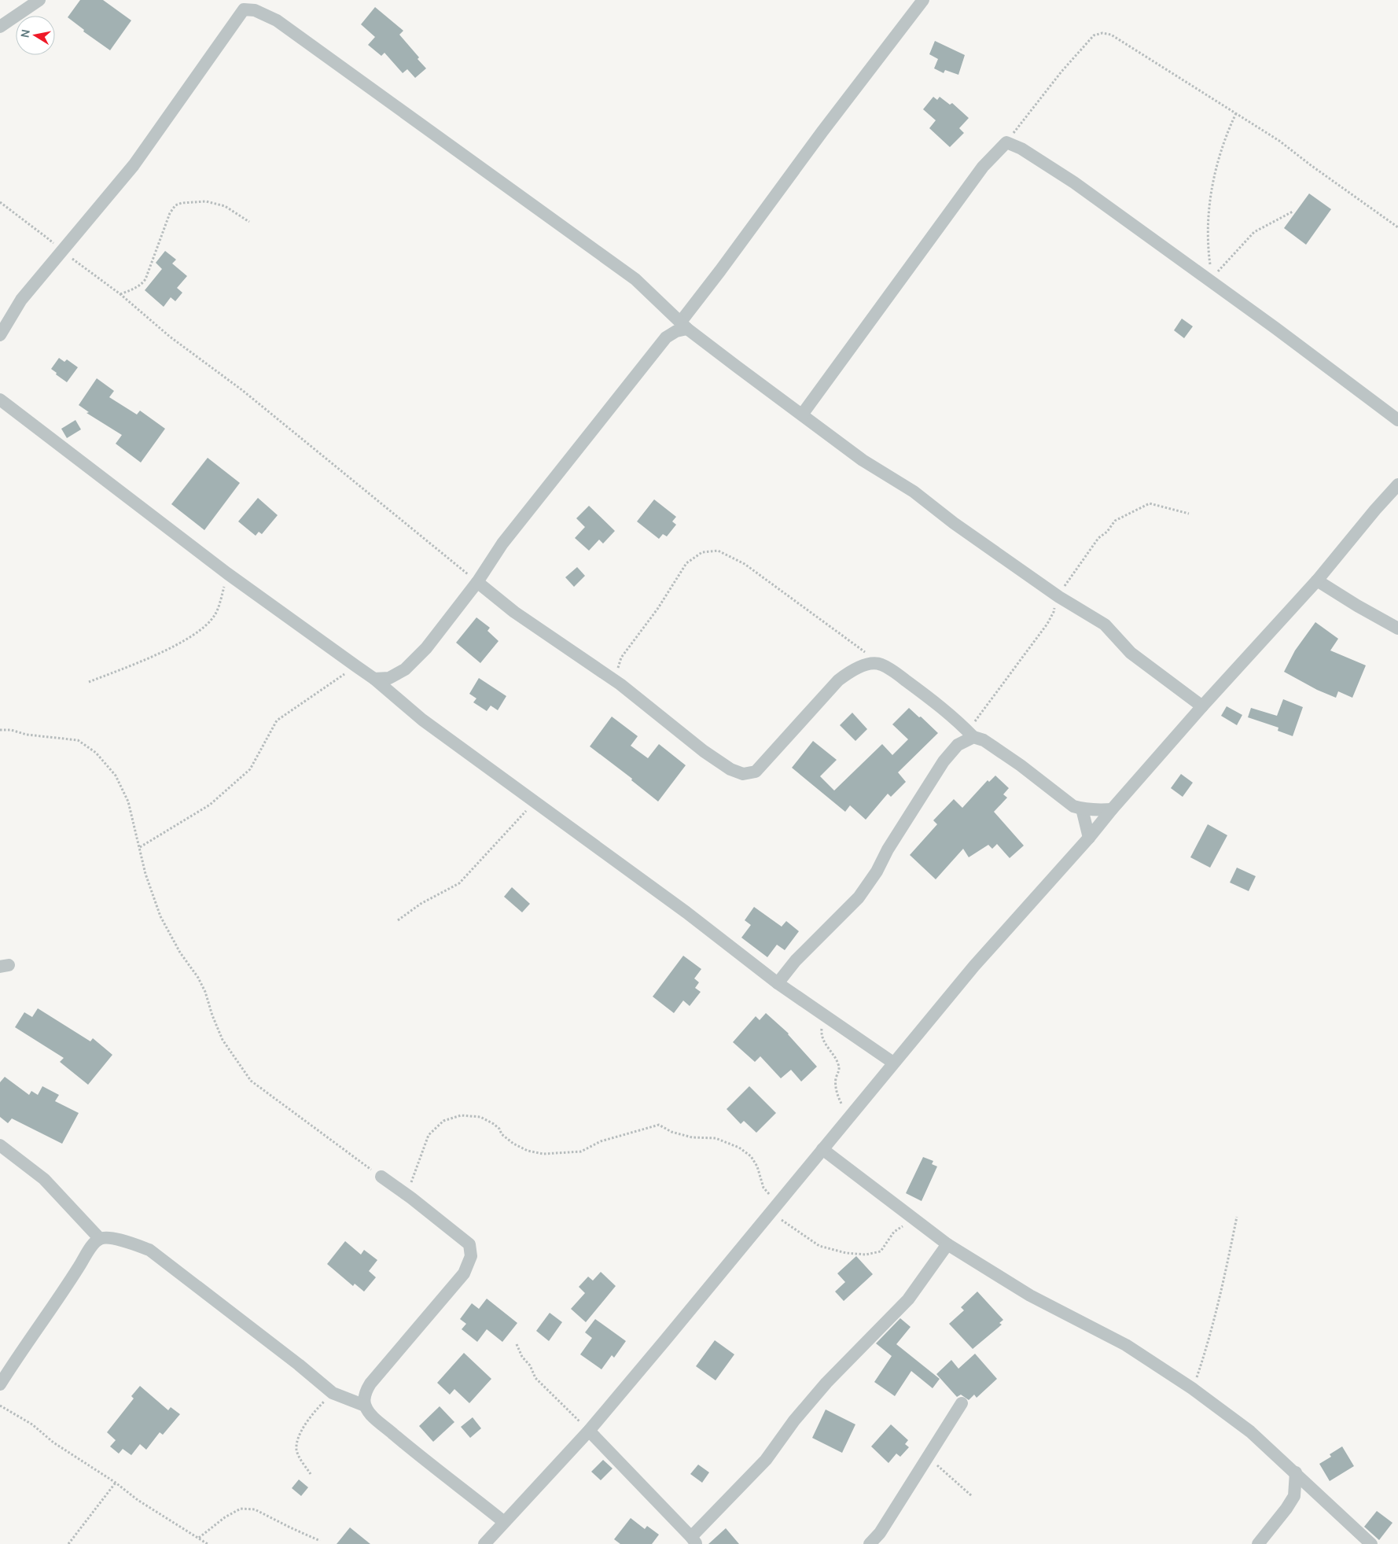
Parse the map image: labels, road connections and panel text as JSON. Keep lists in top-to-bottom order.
{
  "north": "left"
}
